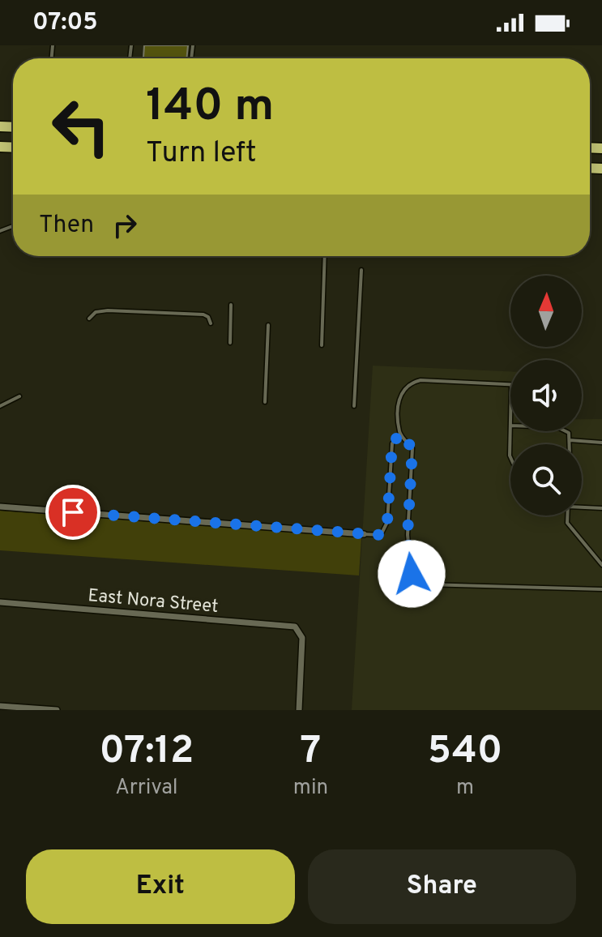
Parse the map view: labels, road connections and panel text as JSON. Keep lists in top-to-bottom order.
{
  "streets": {
    "street": ["East Nora Street"]
  },
  "north": "top",
  "page": {
    "status": "07:05",
    "turn": ["140 m", "Turn left"],
    "then": "Then",
    "eta": [
      "07:12",
      "Arrival",
      "7",
      "min",
      "540",
      "m"
    ],
    "buttons": ["Exit", "Share"]
  }
}
